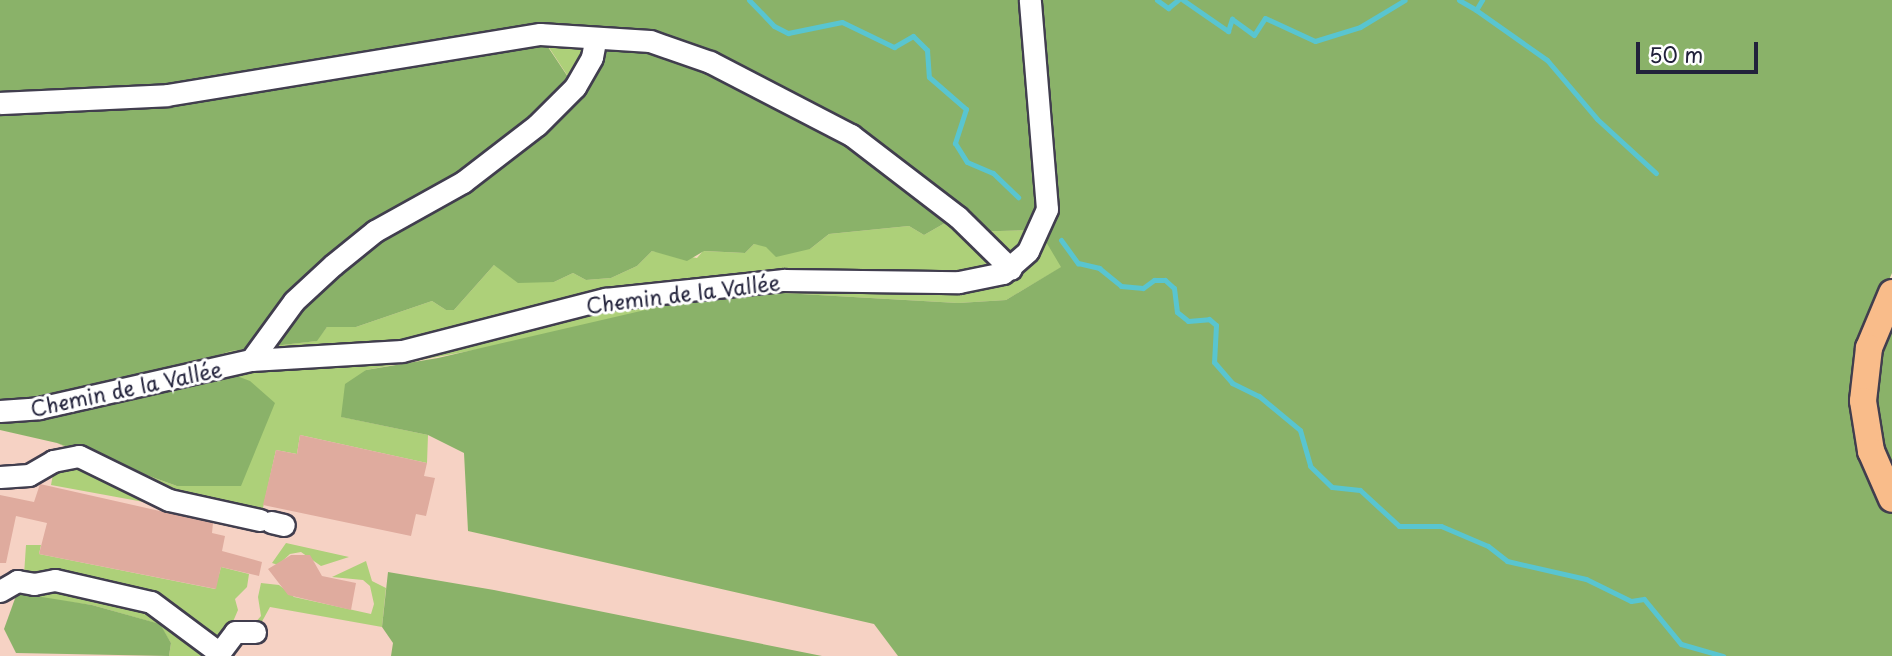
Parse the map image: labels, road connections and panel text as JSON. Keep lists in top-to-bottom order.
{
  "streets": {
    "lane": ["Chemin de la Vallée"]
  },
  "scale_bar": "50 m"
}
